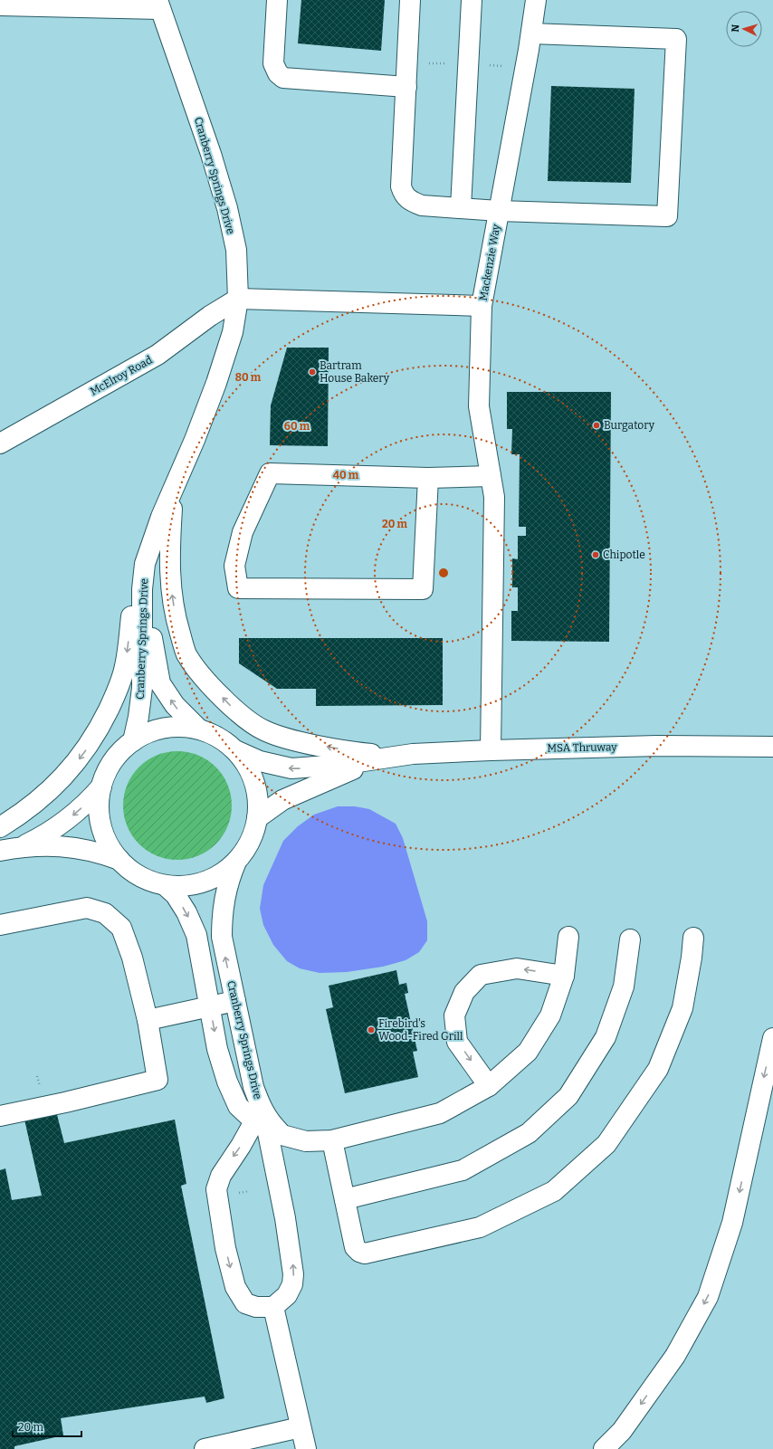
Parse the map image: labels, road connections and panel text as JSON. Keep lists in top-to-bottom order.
{
  "streets": {
    "main road": [
      "Cranberry Springs Drive",
      "Mackenzie Way",
      "McElroy Road",
      "MSA Thruway"
    ]
  },
  "crossings": [
    ["Cranberry Springs Drive", "Mackenzie Way"],
    ["Cranberry Springs Drive", "McElroy Road"],
    ["Mackenzie Way", "McElroy Road"]
  ],
  "places": [
    "Bartram House Bakery",
    "Burgatory",
    "Chipotle",
    "Firebird's Wood-Fired Grill"
  ],
  "scale_bar": "20 m",
  "north": "left",
  "rings": [
    "80 m",
    "60 m",
    "40 m",
    "20 m"
  ]
}
